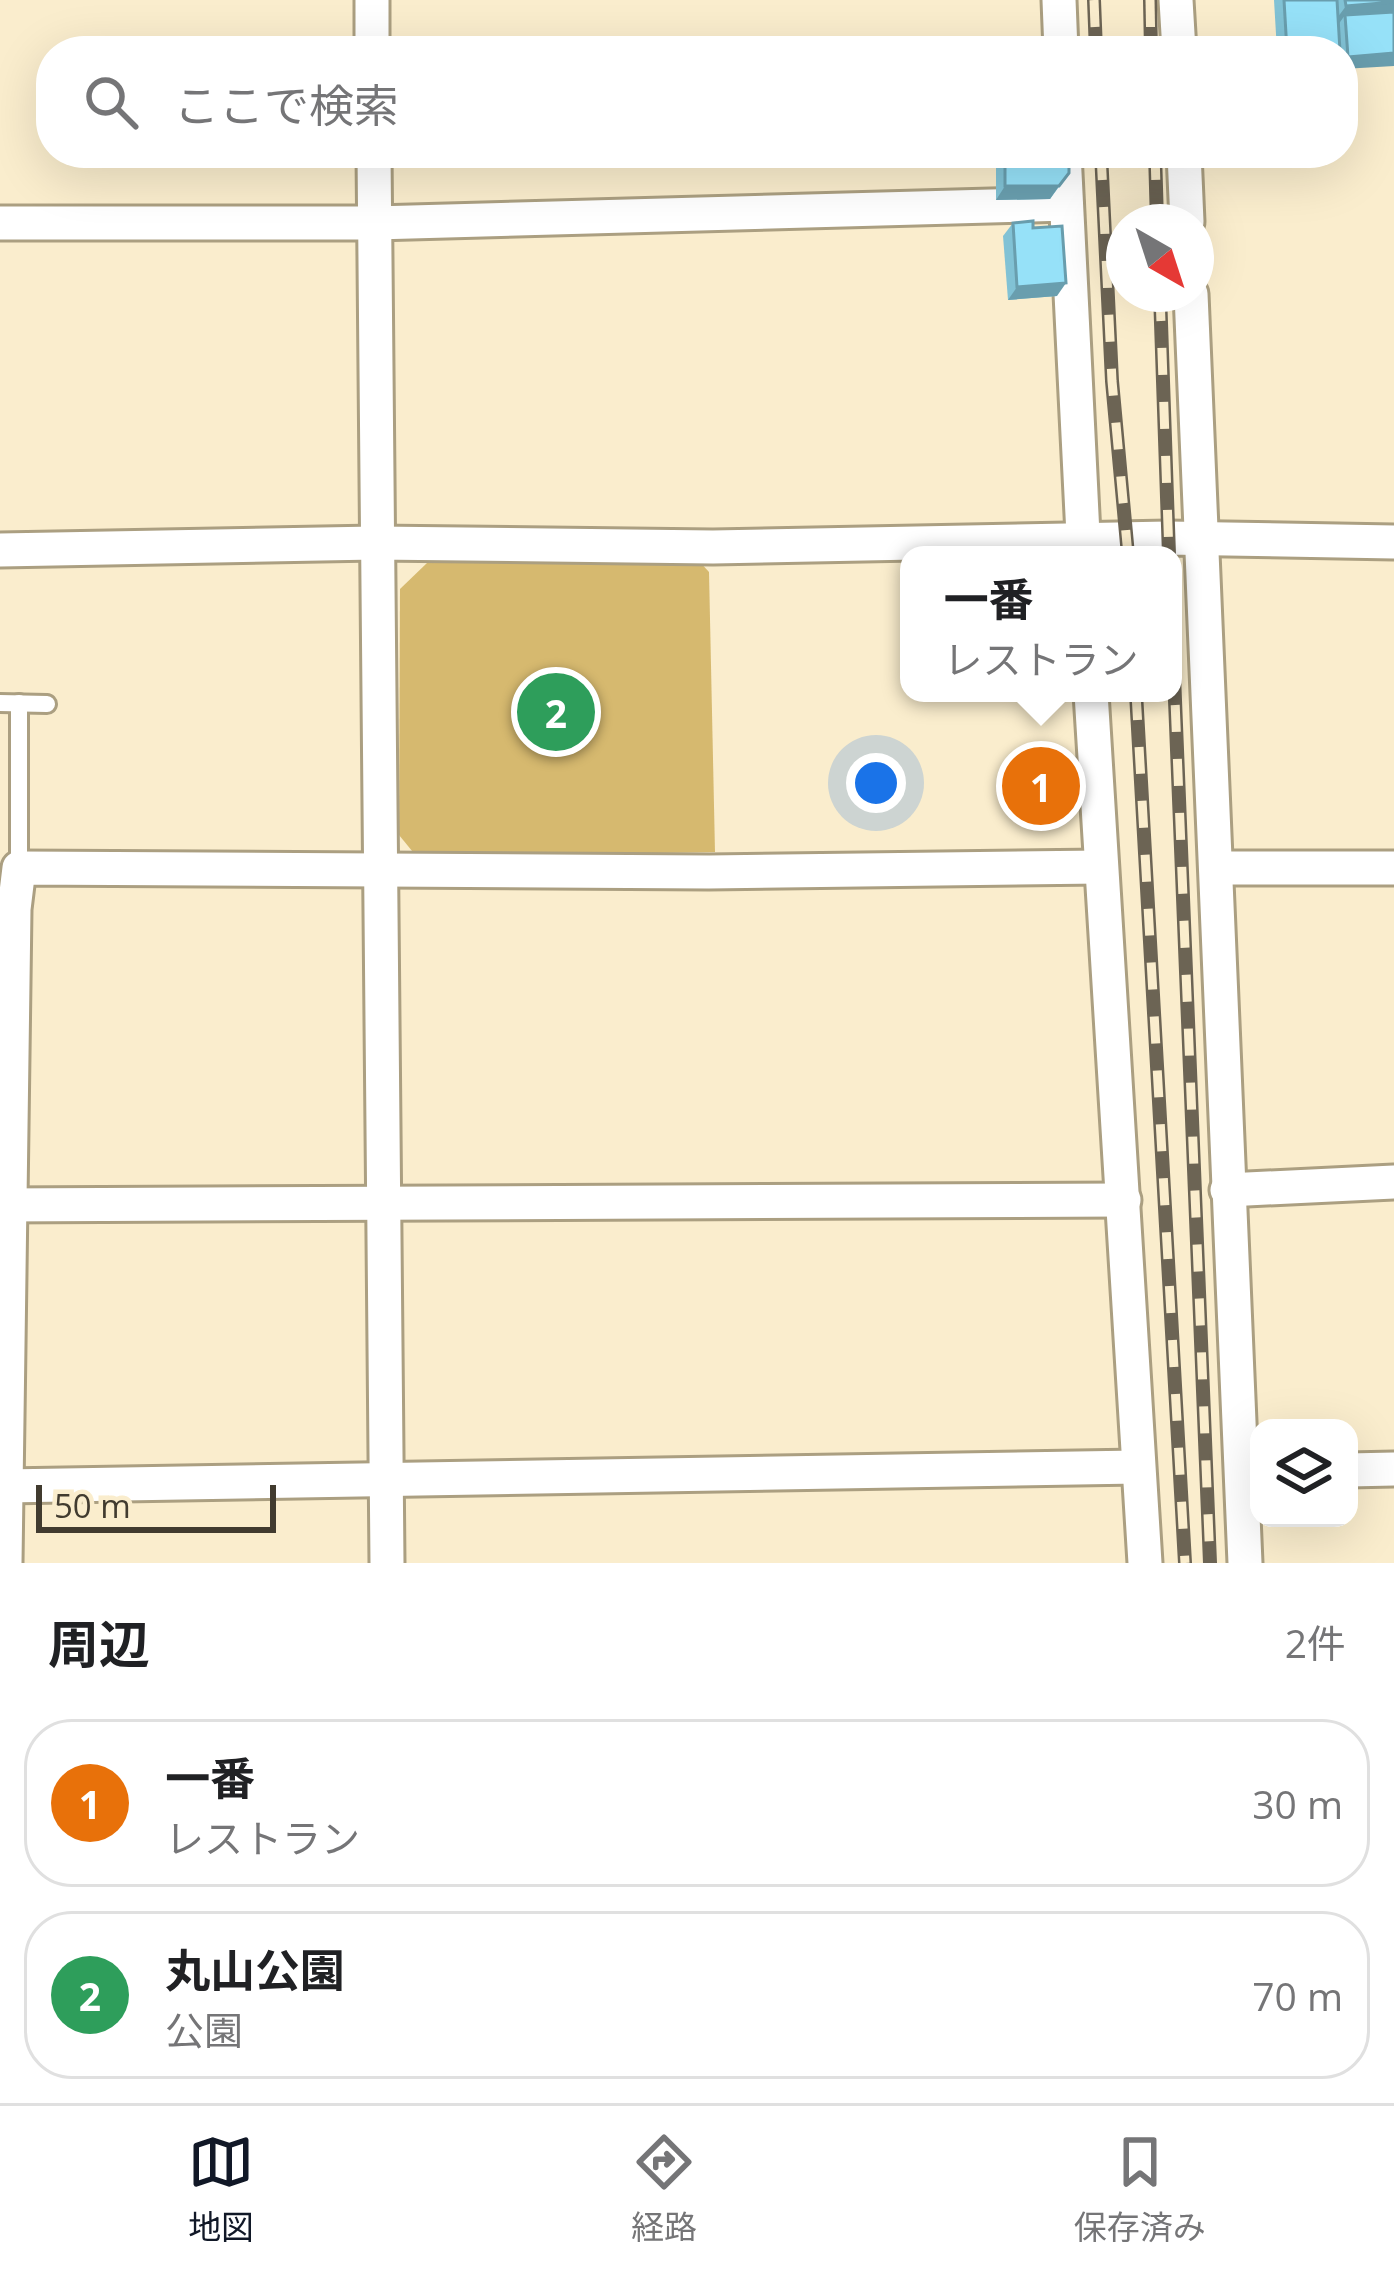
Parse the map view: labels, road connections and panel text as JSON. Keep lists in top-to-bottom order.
{
  "scale_bar": "50 m",
  "north": "bottom right",
  "page": {
    "search": "ここで検索",
    "popup": ["一番", "レストラン"],
    "pins": ["2", "1"],
    "scale": "50 m",
    "heading": ["周辺", "2件"],
    "list": [
      {
        "mark": "1",
        "name": "一番",
        "note": "レストラン",
        "value": "30 m"
      },
      {
        "mark": "2",
        "name": "丸山公園",
        "note": "公園",
        "value": "70 m"
      }
    ],
    "nav": ["地図", "経路", "保存済み"]
  }
}
